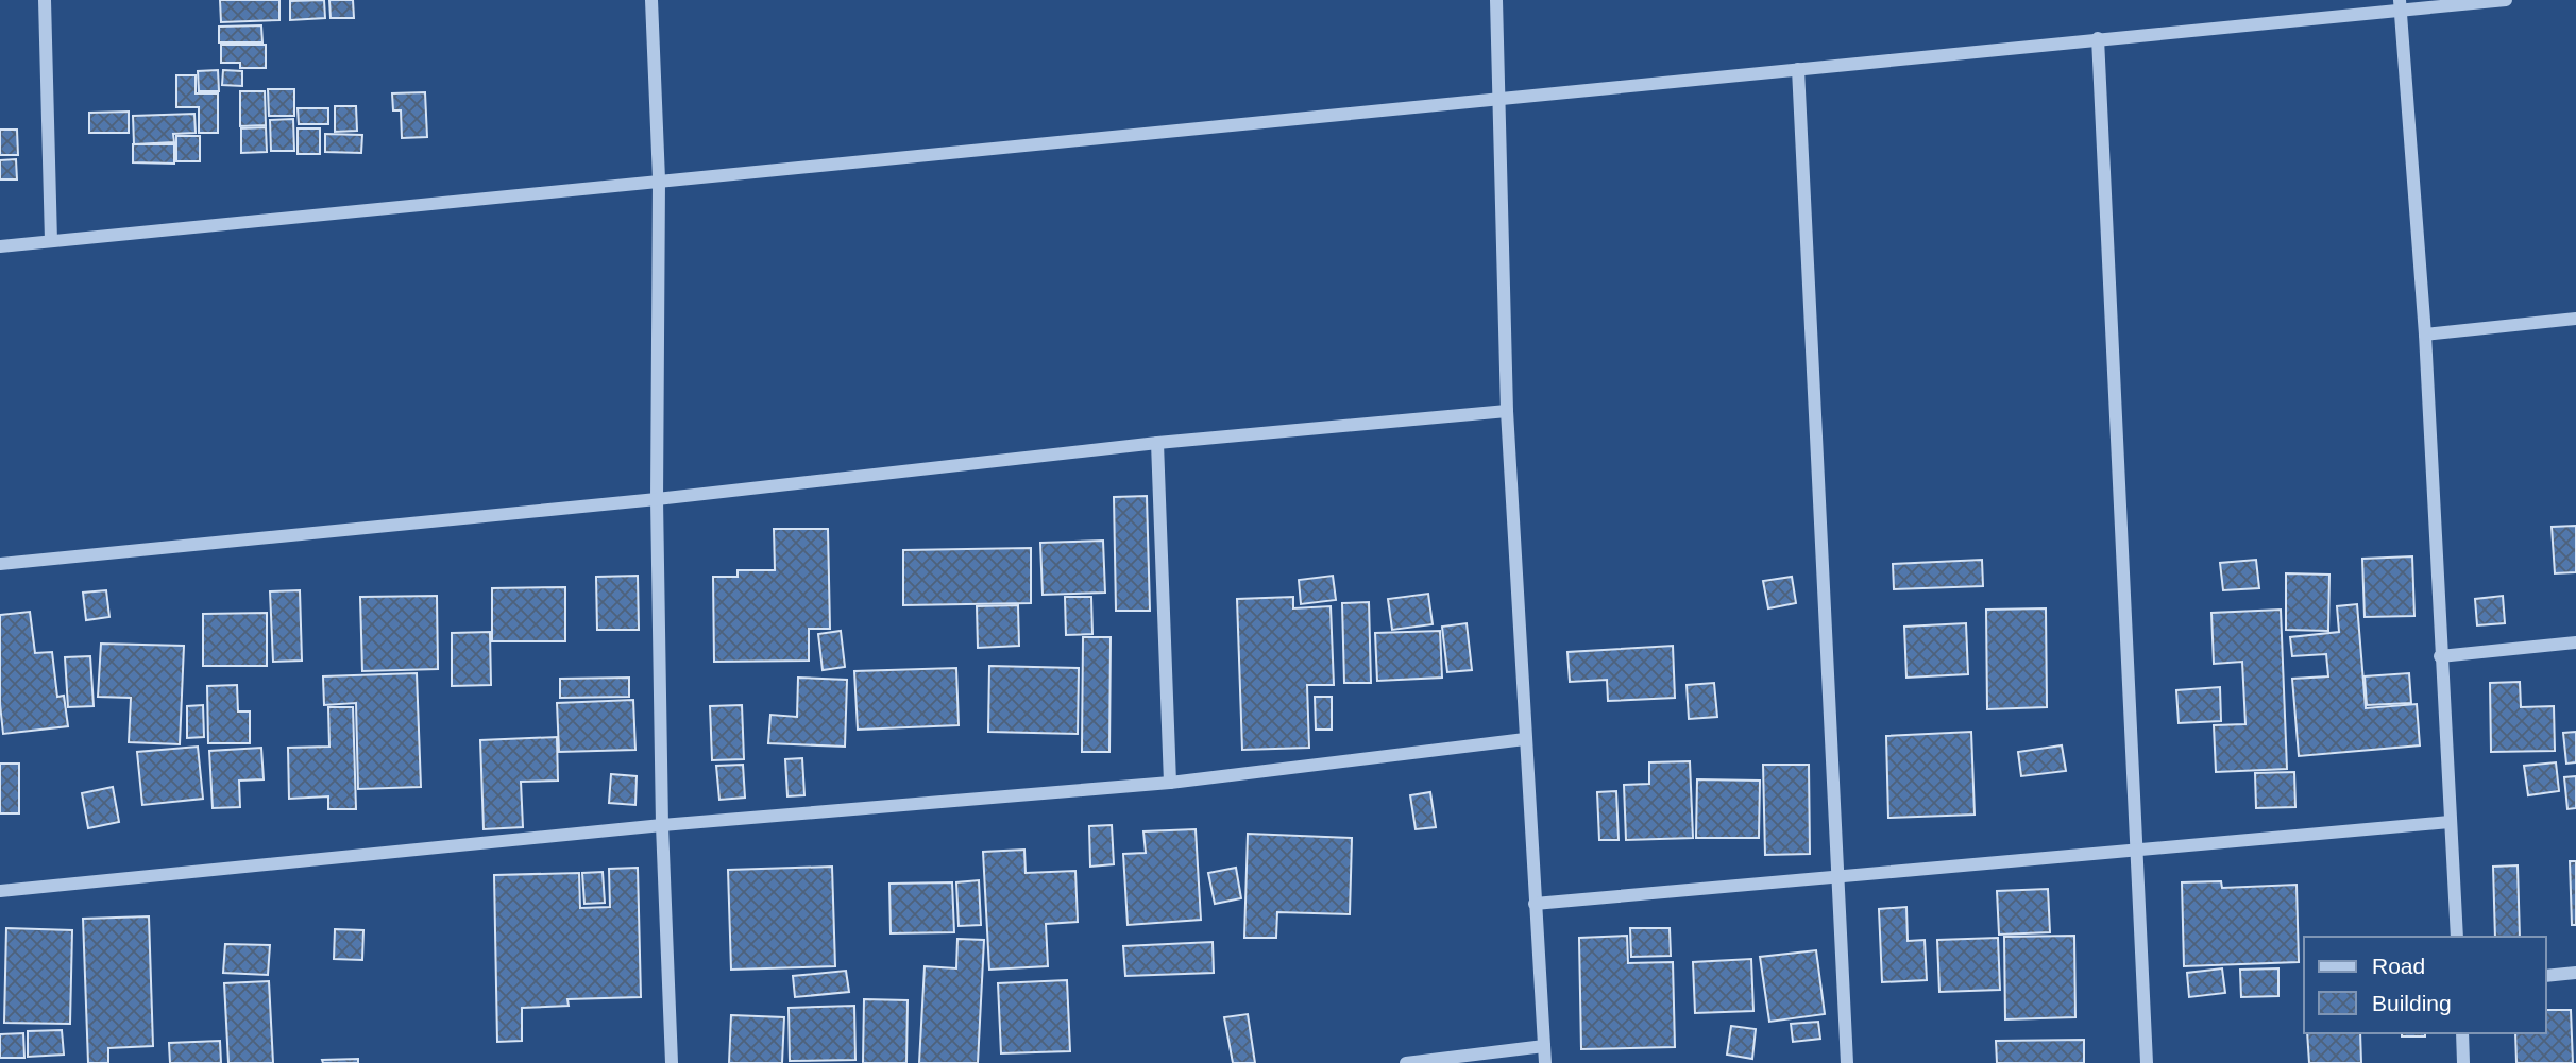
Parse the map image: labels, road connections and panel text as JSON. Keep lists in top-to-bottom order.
{
  "legend": ["Road", "Building"]
}
